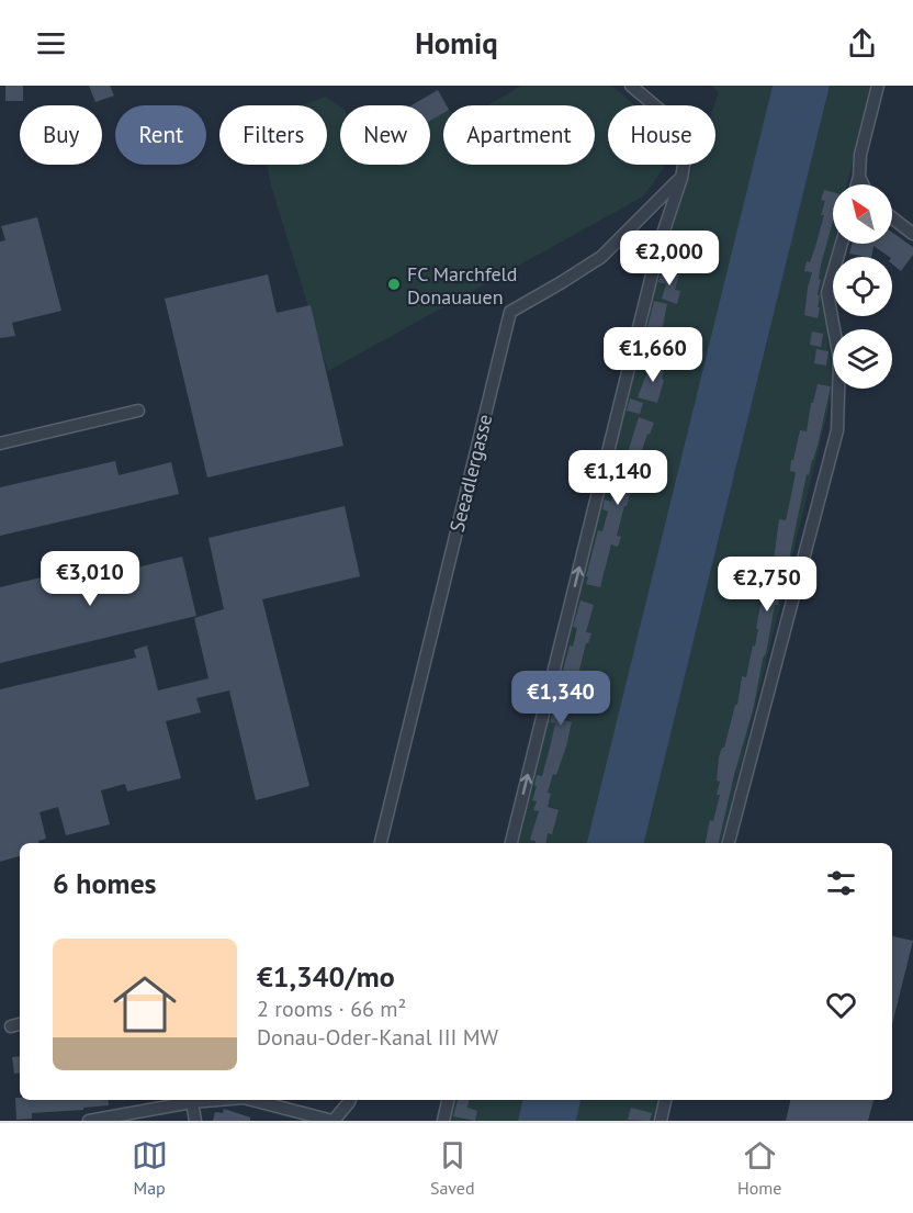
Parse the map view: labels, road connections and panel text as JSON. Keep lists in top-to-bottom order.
{
  "streets": {
    "street": ["Seeadlergasse"]
  },
  "places": ["FC Marchfeld Donauauen"],
  "north": "top left",
  "page": {
    "header": "Homiq",
    "chip": [
      "Buy",
      "Rent",
      "Filters",
      "New",
      "Apartment",
      "House"
    ],
    "price": [
      "€2,000",
      "€1,660",
      "€1,140",
      "€3,010",
      "€2,750",
      "€1,340"
    ],
    "heading": "6 homes",
    "list": [
      {
        "name": "€1,340/mo",
        "note": "2 rooms · 66 m² · Donau-Oder-Kanal III MW"
      }
    ],
    "tabs": ["Map", "Saved", "Home"]
  }
}
